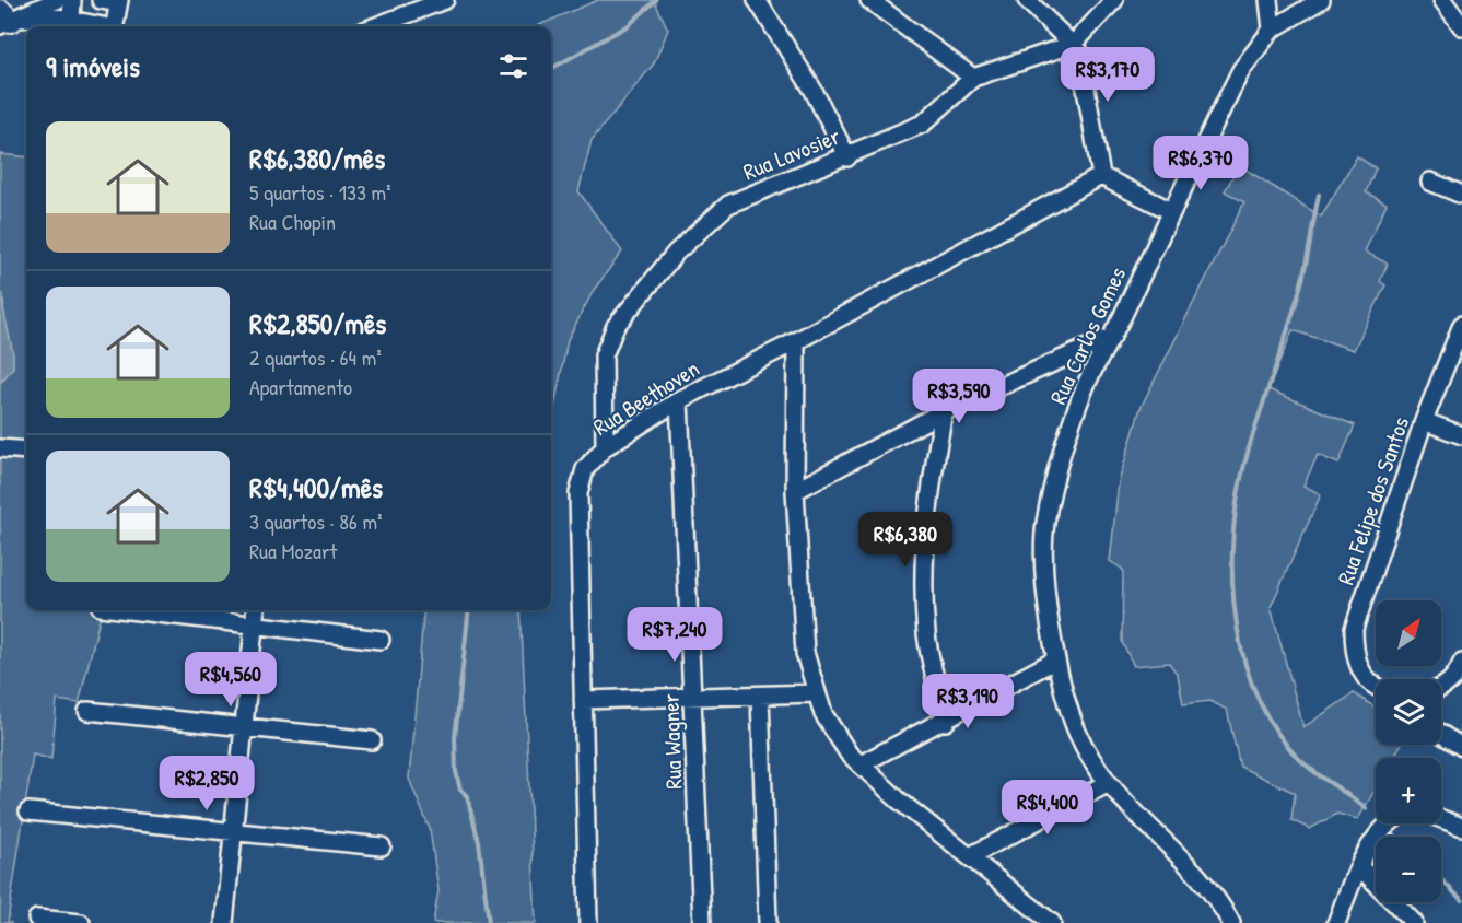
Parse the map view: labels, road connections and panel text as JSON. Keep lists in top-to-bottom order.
{
  "streets": {
    "street": [
      "Rua Lavosier",
      "Rua Carlos Gomes",
      "Rua Beethoven",
      "Rua Felipe dos Santos",
      "Rua Wagner"
    ]
  },
  "crossings": [
    ["Rua Lavosier", "Rua Beethoven"],
    ["Rua Beethoven", "Rua Wagner"]
  ],
  "north": "top right",
  "page": {
    "heading": "9 imóveis",
    "price": [
      "R$3,170",
      "R$6,370",
      "R$3,590",
      "R$6,380",
      "R$7,240",
      "R$4,560",
      "R$3,190",
      "R$2,850",
      "R$4,400"
    ],
    "list": [
      {
        "name": "R$6,380/mês",
        "note": "5 quartos · 133 m² · Rua Chopin"
      },
      {
        "name": "R$2,850/mês",
        "note": "2 quartos · 64 m² · Apartamento"
      },
      {
        "name": "R$4,400/mês",
        "note": "3 quartos · 86 m² · Rua Mozart"
      }
    ],
    "map_buttons": ["+", "−"]
  }
}
